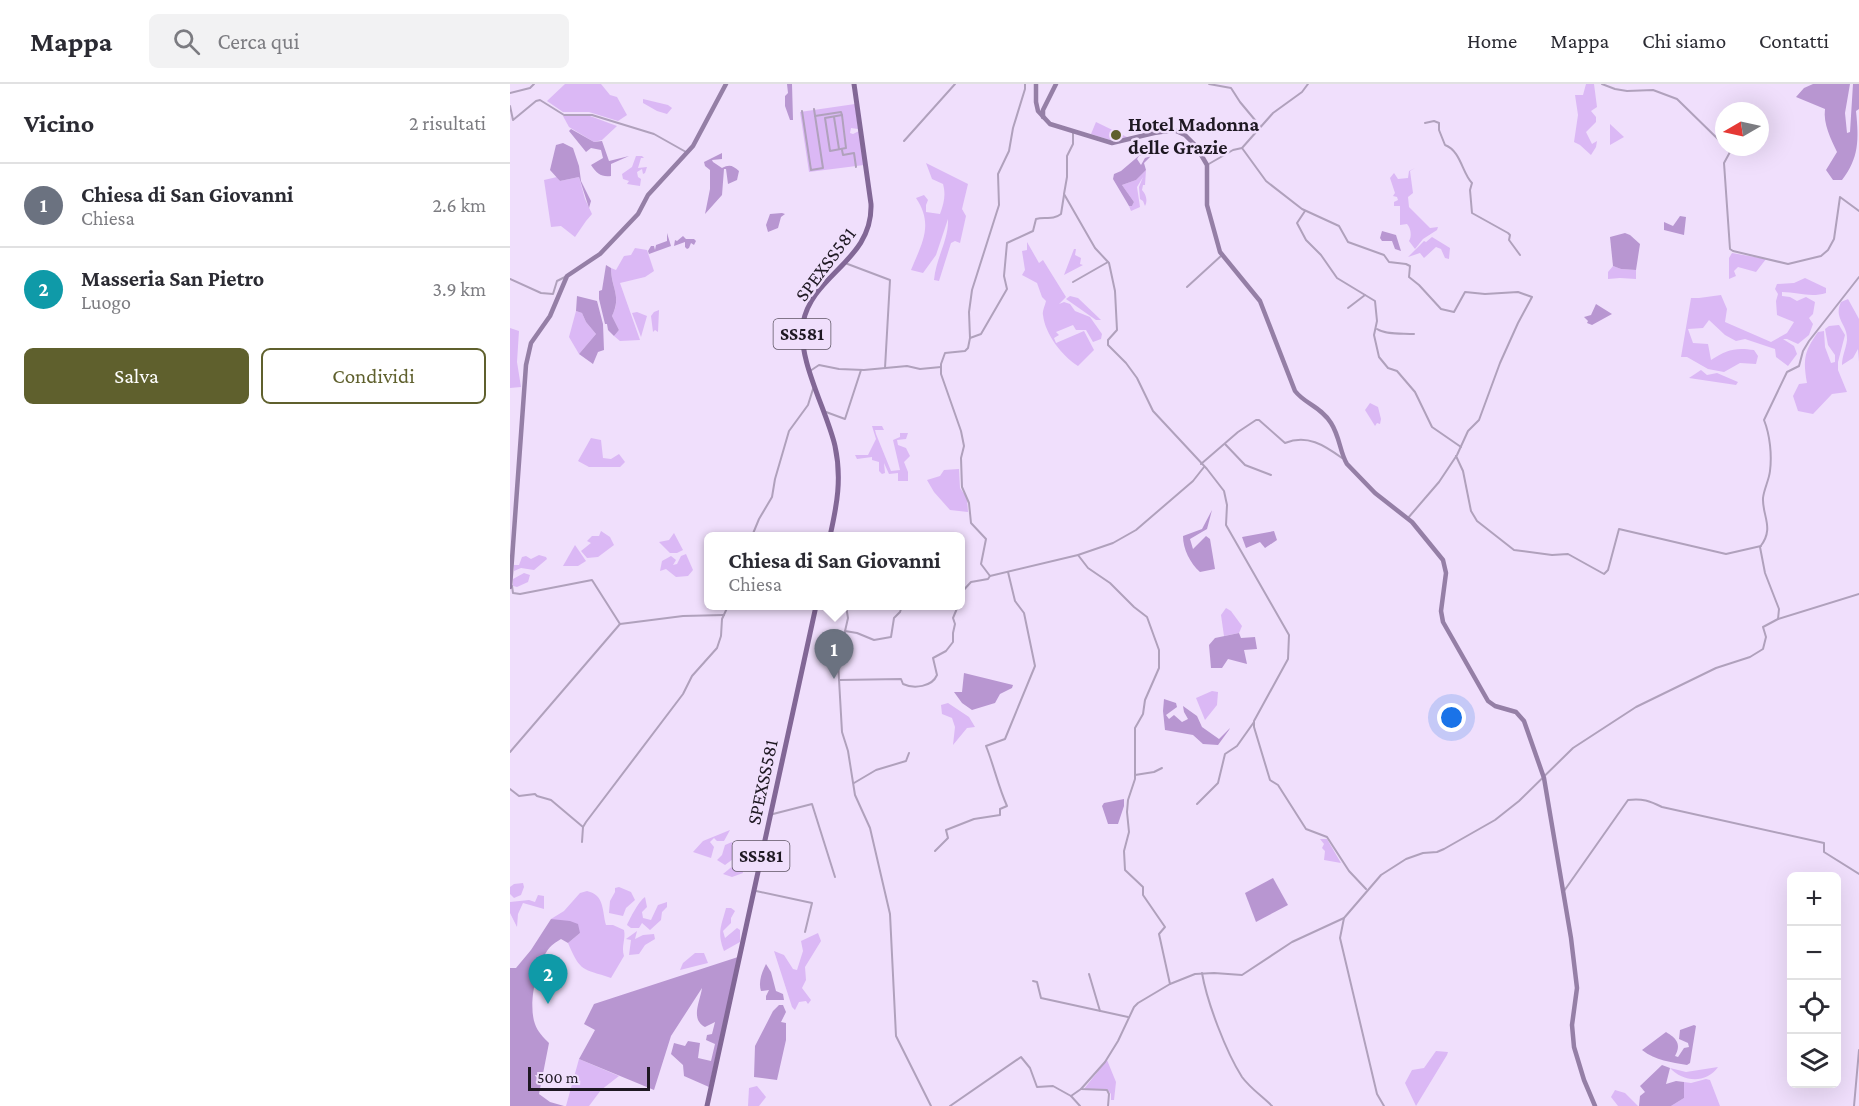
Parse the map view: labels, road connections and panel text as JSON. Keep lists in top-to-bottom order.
{
  "streets": {
    "main road": ["SPEXSS581", "SS581"]
  },
  "places": ["Hotel Madonna delle Grazie"],
  "scale_bar": "500 m",
  "north": "left",
  "page": {
    "header": "Mappa",
    "search": "Cerca qui",
    "nav": [
      "Home",
      "Mappa",
      "Chi siamo",
      "Contatti"
    ],
    "heading": ["Vicino", "2 risultati"],
    "list": [
      {
        "mark": "1",
        "name": "Chiesa di San Giovanni",
        "note": "Chiesa",
        "value": "2.6 km"
      },
      {
        "mark": "2",
        "name": "Masseria San Pietro",
        "note": "Luogo",
        "value": "3.9 km"
      }
    ],
    "buttons": ["Salva", "Condividi"],
    "popup": ["Chiesa di San Giovanni", "Chiesa"],
    "pins": ["1", "2"],
    "map_buttons": ["+", "−"],
    "scale": "500 m"
  }
}
